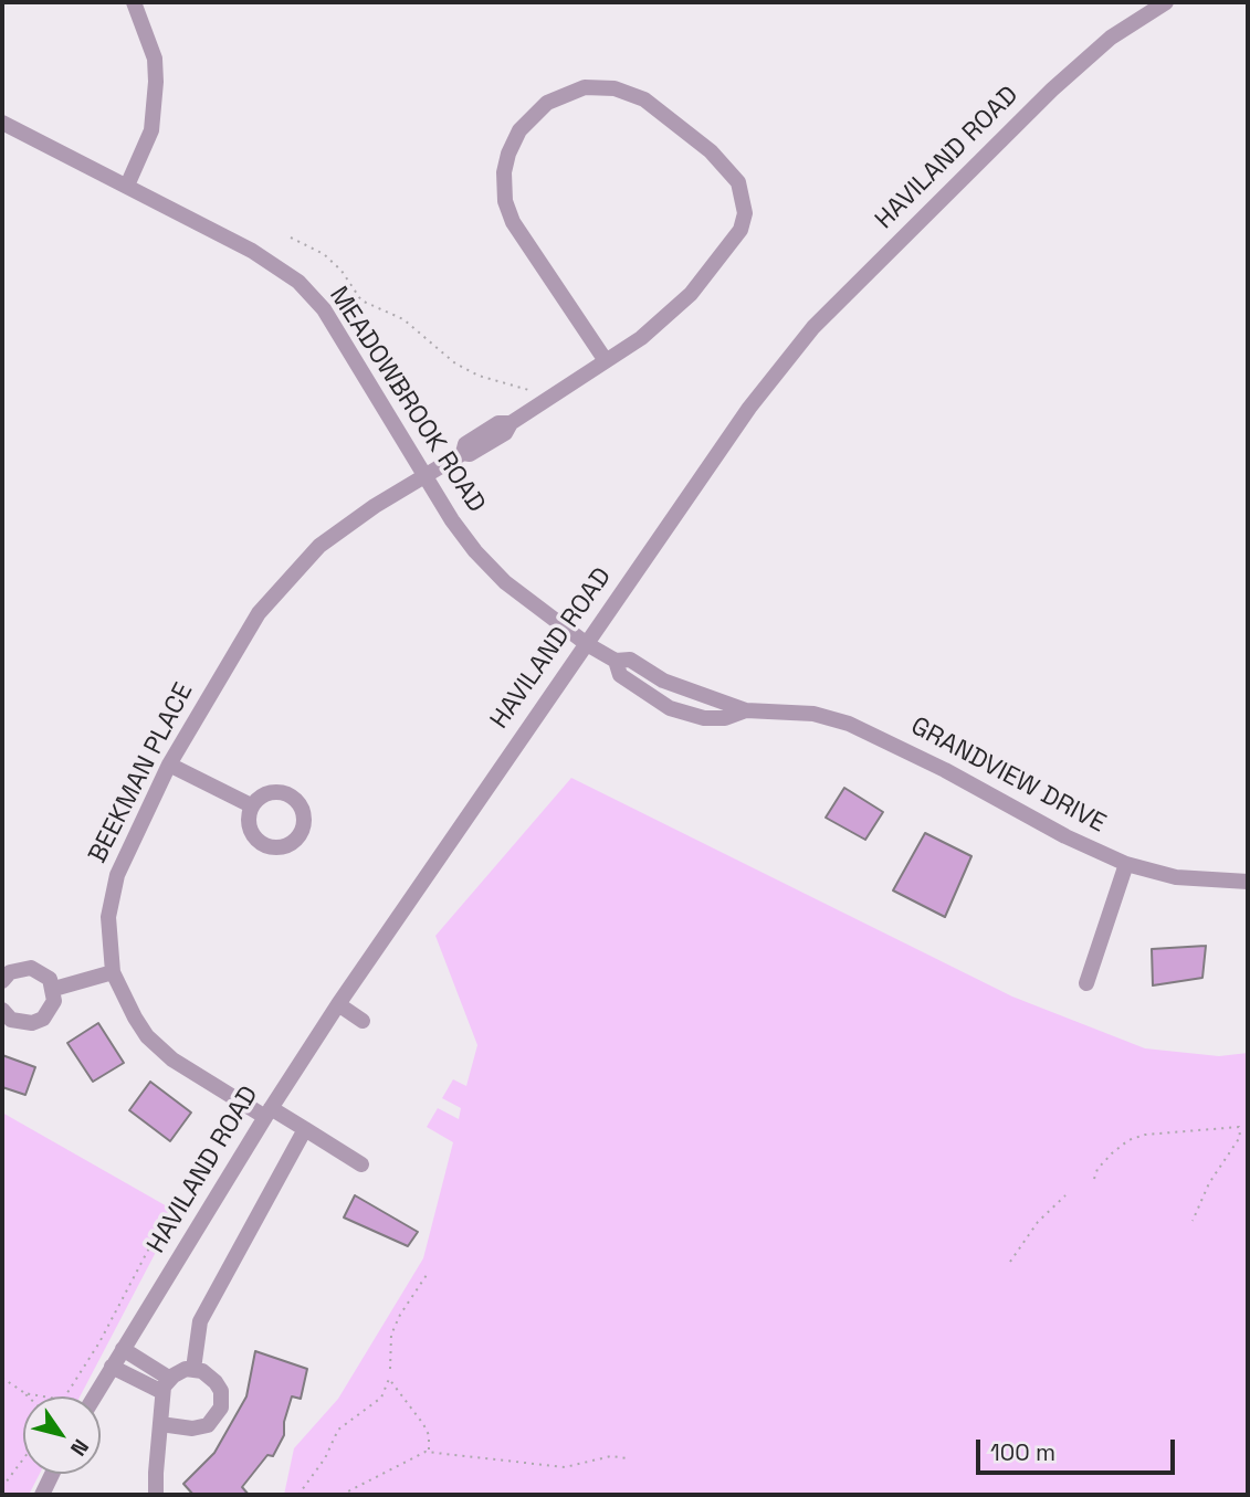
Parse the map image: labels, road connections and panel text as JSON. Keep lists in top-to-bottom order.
{
  "streets": {
    "street": [
      "HAVILAND ROAD",
      "MEADOWBROOK ROAD",
      "BEEKMAN PLACE",
      "GRANDVIEW DRIVE"
    ]
  },
  "crossings": [
    ["HAVILAND ROAD", "MEADOWBROOK ROAD"],
    ["HAVILAND ROAD", "BEEKMAN PLACE"],
    ["MEADOWBROOK ROAD", "BEEKMAN PLACE"],
    ["MEADOWBROOK ROAD", "GRANDVIEW DRIVE"]
  ],
  "scale_bar": "100 m",
  "north": "bottom right"
}
